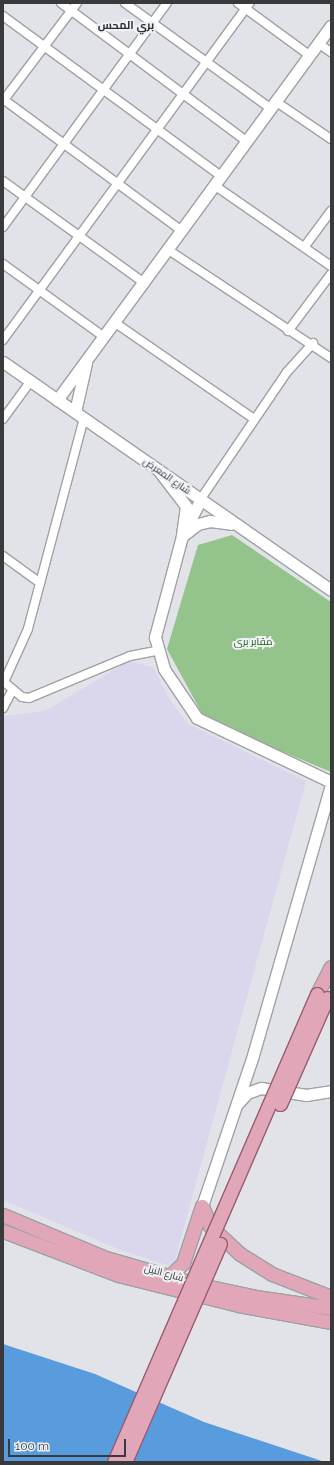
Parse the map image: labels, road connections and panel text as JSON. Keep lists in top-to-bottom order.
{
  "streets": {
    "main road": ["شارع النيل"],
    "street": ["شارع المعرض"]
  },
  "districts": ["بري المحس"],
  "parks": ["مقابر برى"],
  "scale_bar": "100 m"
}
